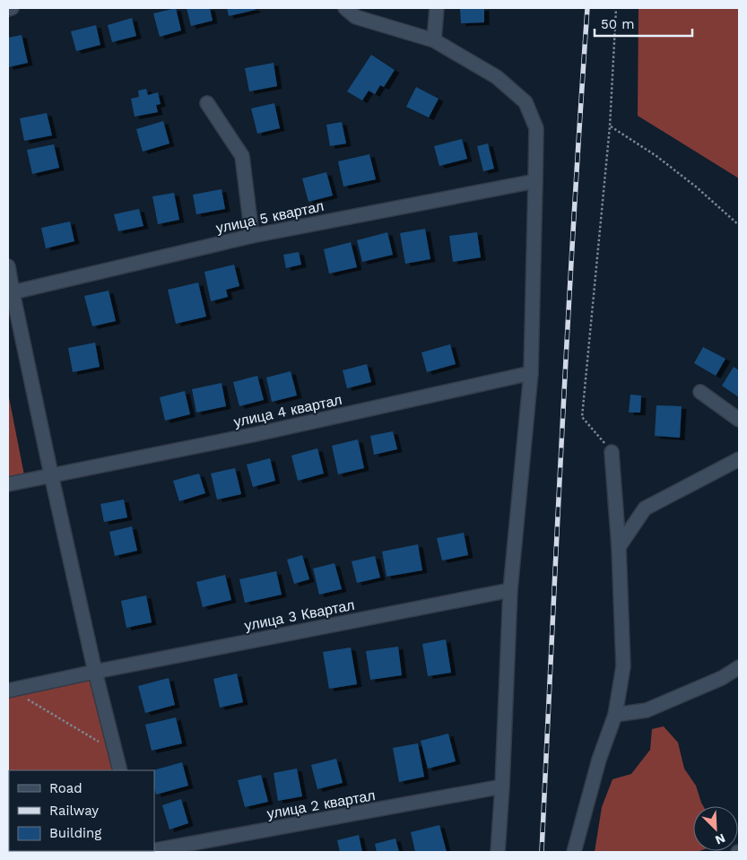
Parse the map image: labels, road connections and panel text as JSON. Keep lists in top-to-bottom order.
{
  "streets": {
    "street": [
      "улица 5 квартал",
      "улица 4 квартал",
      "улица 3 Квартал",
      "улица 2 квартал"
    ]
  },
  "legend": ["Road", "Railway", "Building"],
  "scale_bar": "50 m",
  "north": "bottom right"
}
